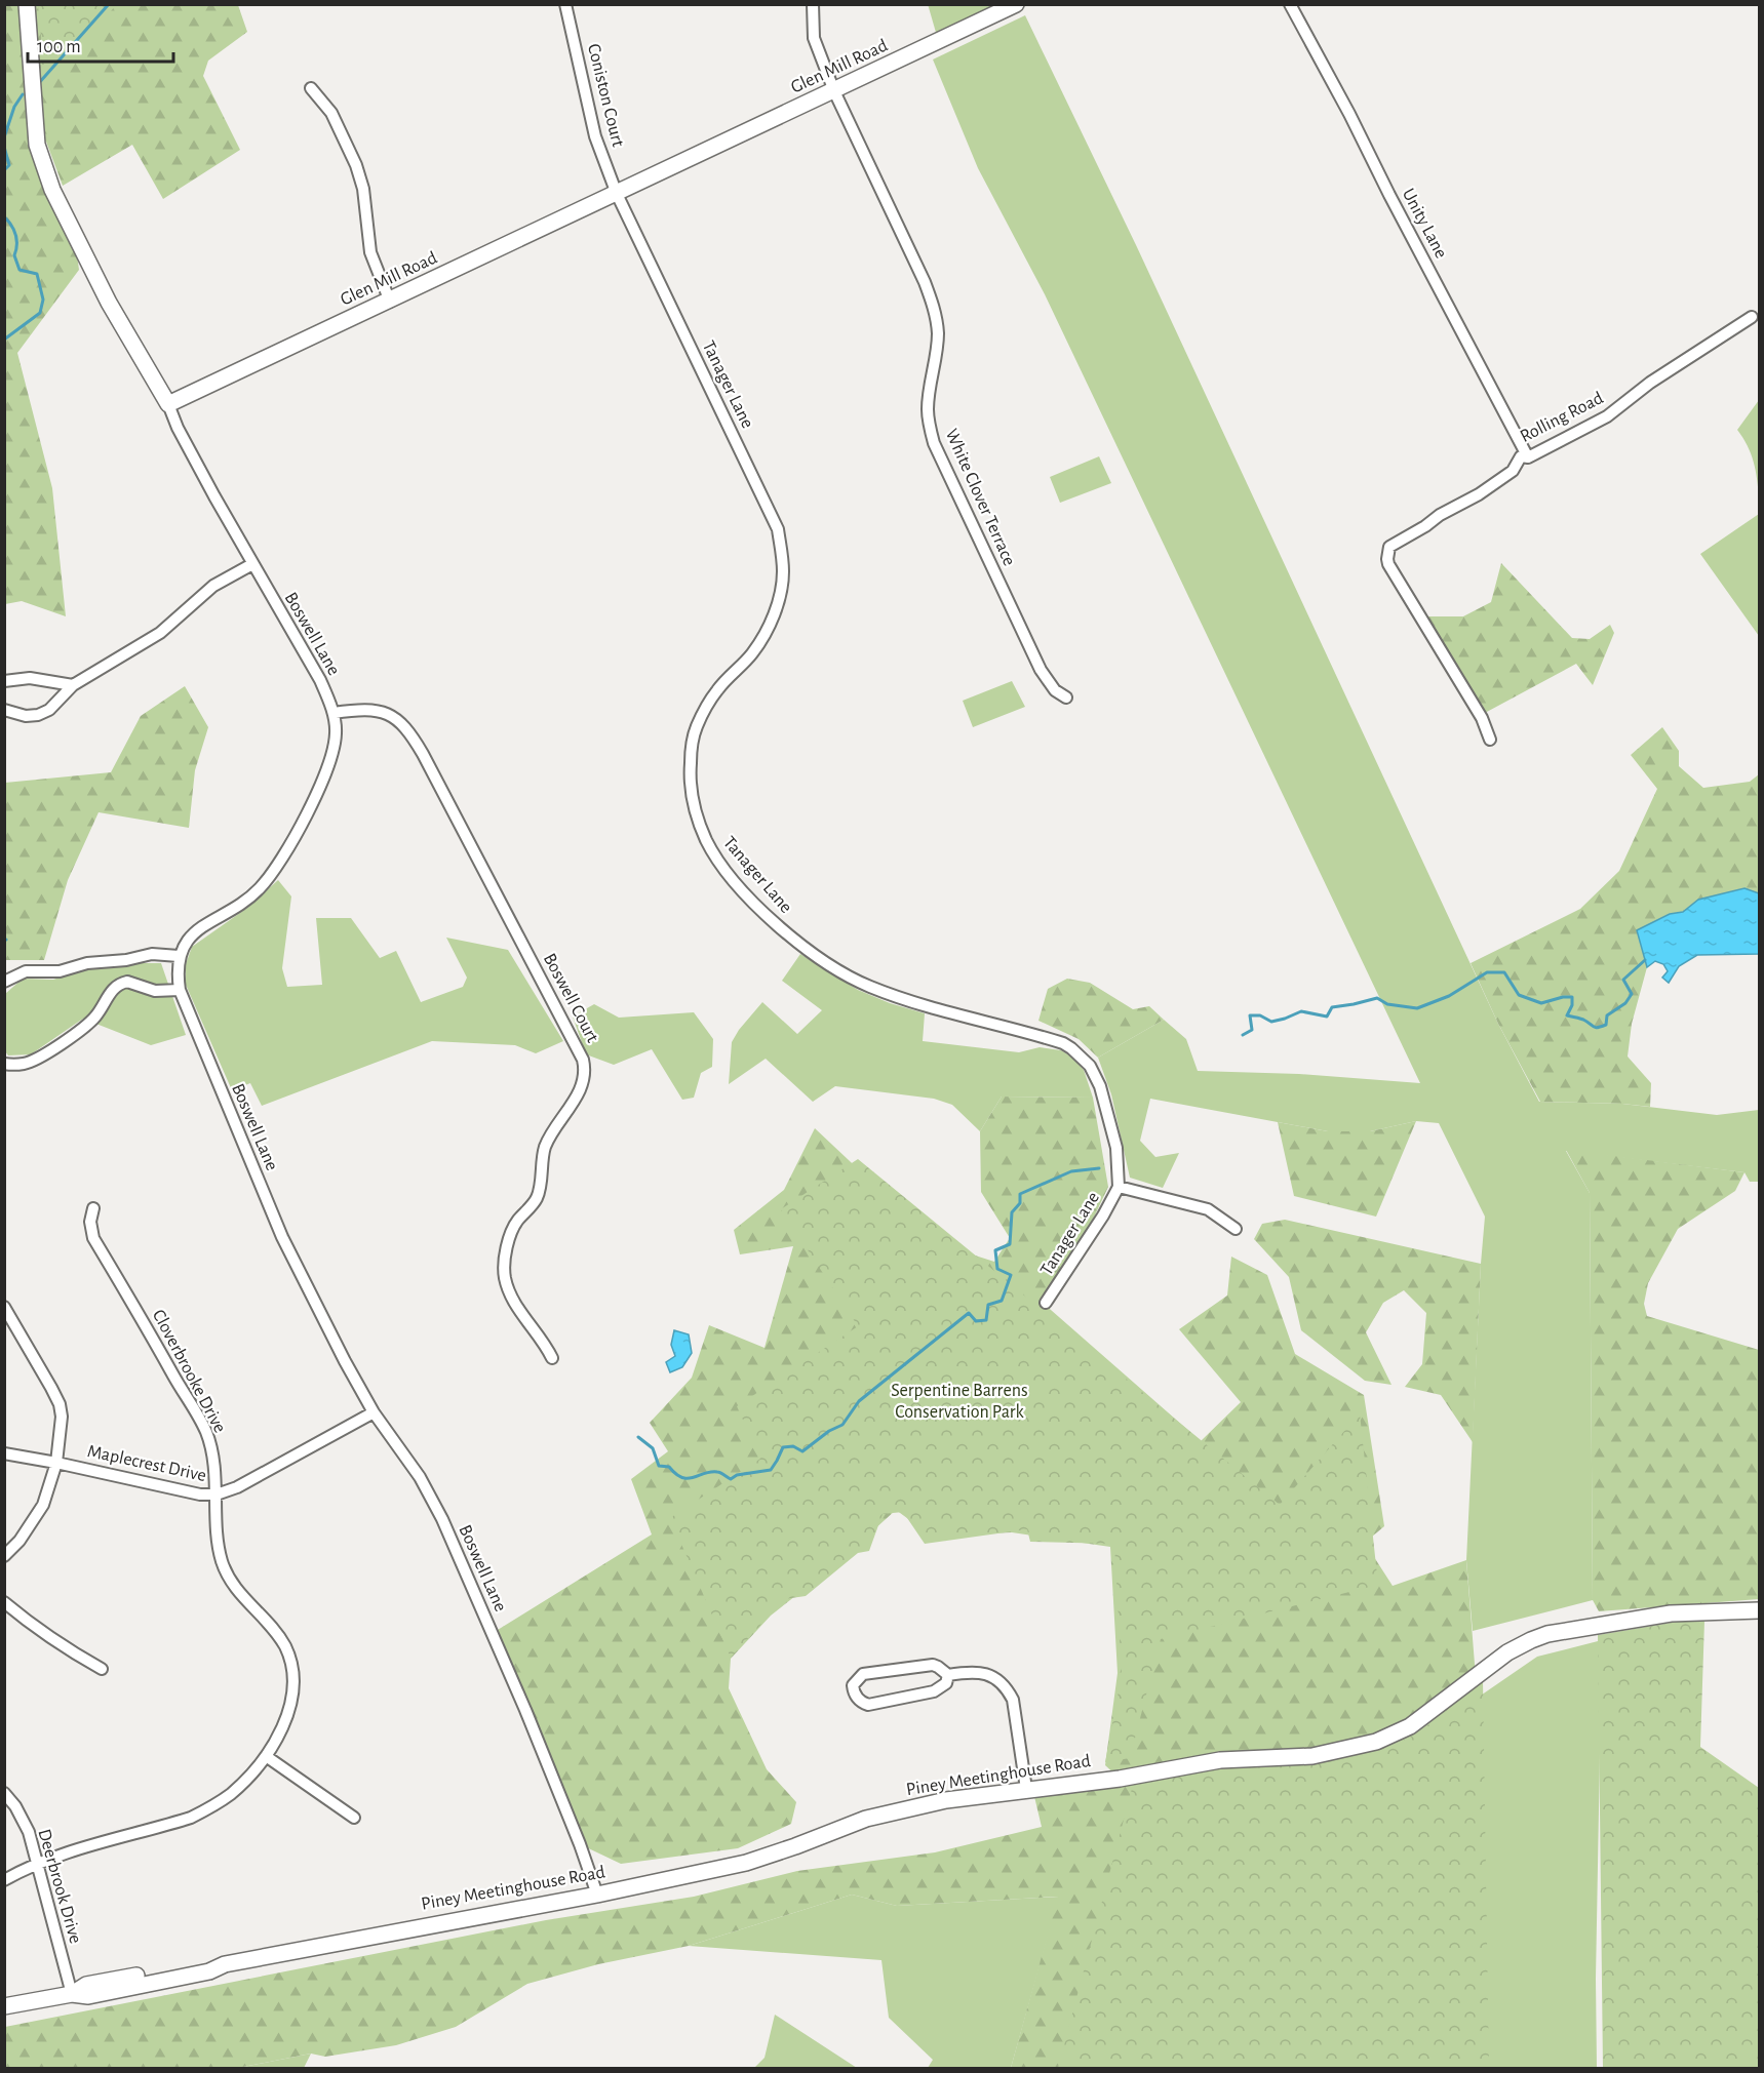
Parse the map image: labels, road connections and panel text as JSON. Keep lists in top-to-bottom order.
{
  "streets": {
    "main road": ["Glen Mill Road", "Piney Meetinghouse Road"],
    "street": [
      "Coniston Court",
      "Unity Lane",
      "Tanager Lane",
      "Rolling Road",
      "White Clover Terrace",
      "Boswell Lane",
      "Boswell Court",
      "Cloverbrooke Drive",
      "Maplecrest Drive",
      "Deerbrook Drive"
    ]
  },
  "crossings": [
    ["Glen Mill Road", "Coniston Court"],
    ["Glen Mill Road", "Tanager Lane"],
    ["Glen Mill Road", "White Clover Terrace"],
    ["Glen Mill Road", "Boswell Lane"],
    ["Coniston Court", "Tanager Lane"],
    ["Unity Lane", "Rolling Road"],
    ["Boswell Lane", "Boswell Court"],
    ["Boswell Lane", "Maplecrest Drive"],
    ["Boswell Lane", "Piney Meetinghouse Road"],
    ["Cloverbrooke Drive", "Maplecrest Drive"],
    ["Cloverbrooke Drive", "Deerbrook Drive"],
    ["Piney Meetinghouse Road", "Deerbrook Drive"]
  ],
  "parks": ["Serpentine Barrens Conservation Park"],
  "scale_bar": "100 m"
}
